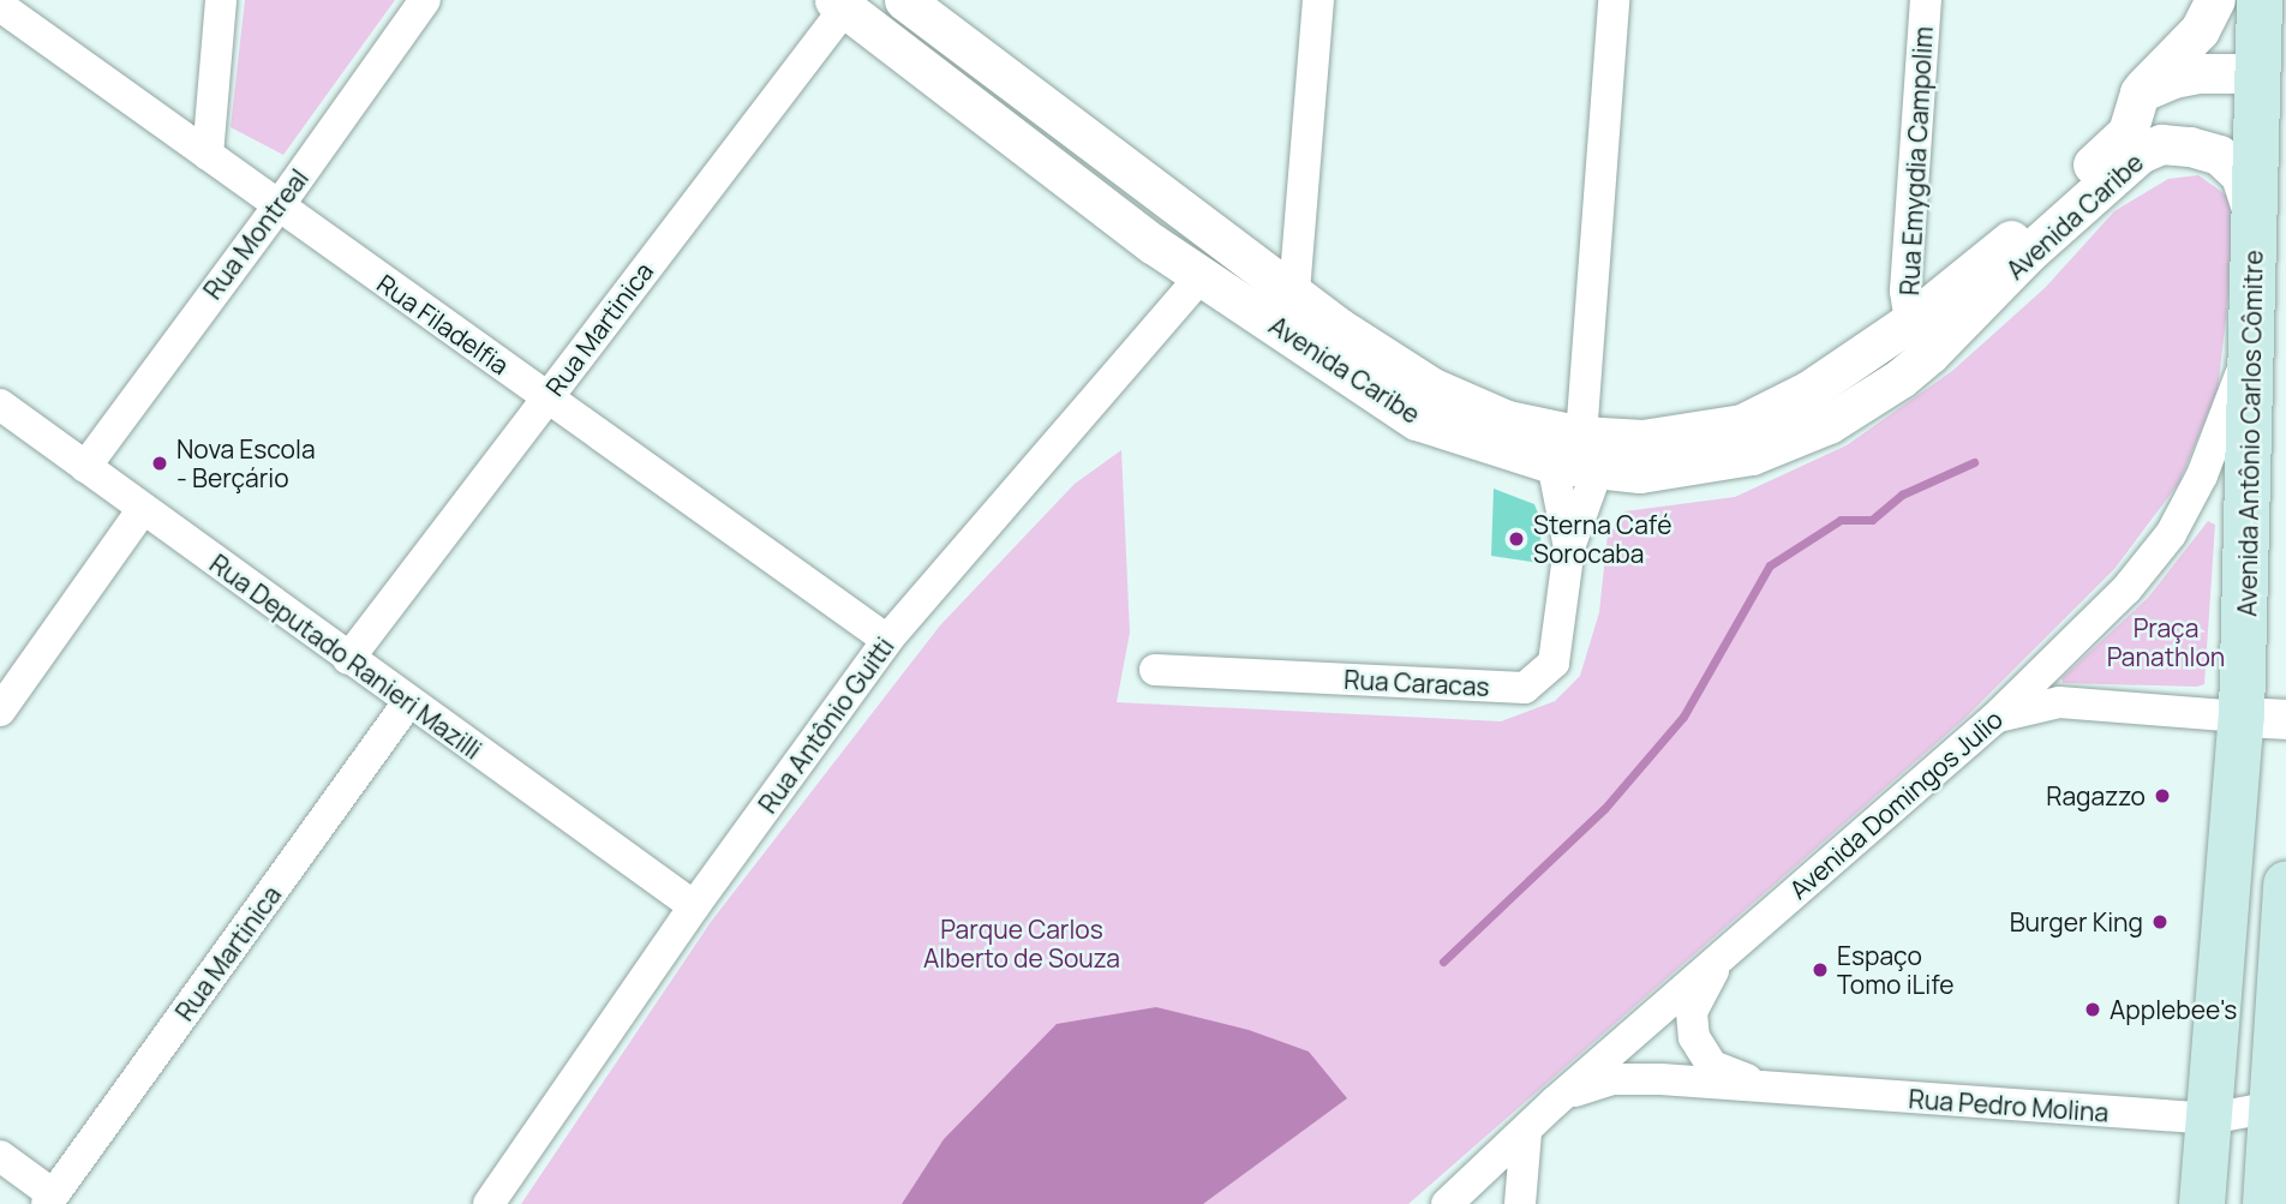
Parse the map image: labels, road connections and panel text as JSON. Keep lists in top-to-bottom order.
{
  "streets": {
    "main road": ["Avenida Antônio Carlos Cômitre"],
    "street": [
      "Rua Emygdia Campolim",
      "Avenida Caribe",
      "Rua Montreal",
      "Rua Filadelfia",
      "Rua Martinica",
      "Rua Deputado Ranieri Mazilli",
      "Rua Caracas",
      "Rua Antônio Guitti",
      "Avenida Domingos Julio",
      "Rua Pedro Molina"
    ]
  },
  "crossings": [
    ["Rua Emygdia Campolim", "Avenida Caribe"],
    ["Avenida Caribe", "Rua Martinica"],
    ["Avenida Caribe", "Avenida Antônio Carlos Cômitre"],
    ["Avenida Caribe", "Rua Caracas"],
    ["Avenida Caribe", "Rua Antônio Guitti"],
    ["Rua Montreal", "Rua Filadelfia"],
    ["Rua Montreal", "Rua Deputado Ranieri Mazilli"],
    ["Rua Filadelfia", "Rua Martinica"],
    ["Rua Filadelfia", "Rua Antônio Guitti"],
    ["Rua Martinica", "Rua Deputado Ranieri Mazilli"],
    ["Avenida Antônio Carlos Cômitre", "Avenida Domingos Julio"],
    ["Avenida Antônio Carlos Cômitre", "Rua Pedro Molina"],
    ["Rua Deputado Ranieri Mazilli", "Rua Antônio Guitti"],
    ["Avenida Domingos Julio", "Rua Pedro Molina"]
  ],
  "parks": ["Praça Panathlon", "Parque Carlos Alberto de Souza"],
  "places": [
    "Nova Escola - Berçário",
    "Sterna Café Sorocaba",
    "Ragazzo",
    "Burger King",
    "Espaço Tomo iLife",
    "Applebee's"
  ]
}
